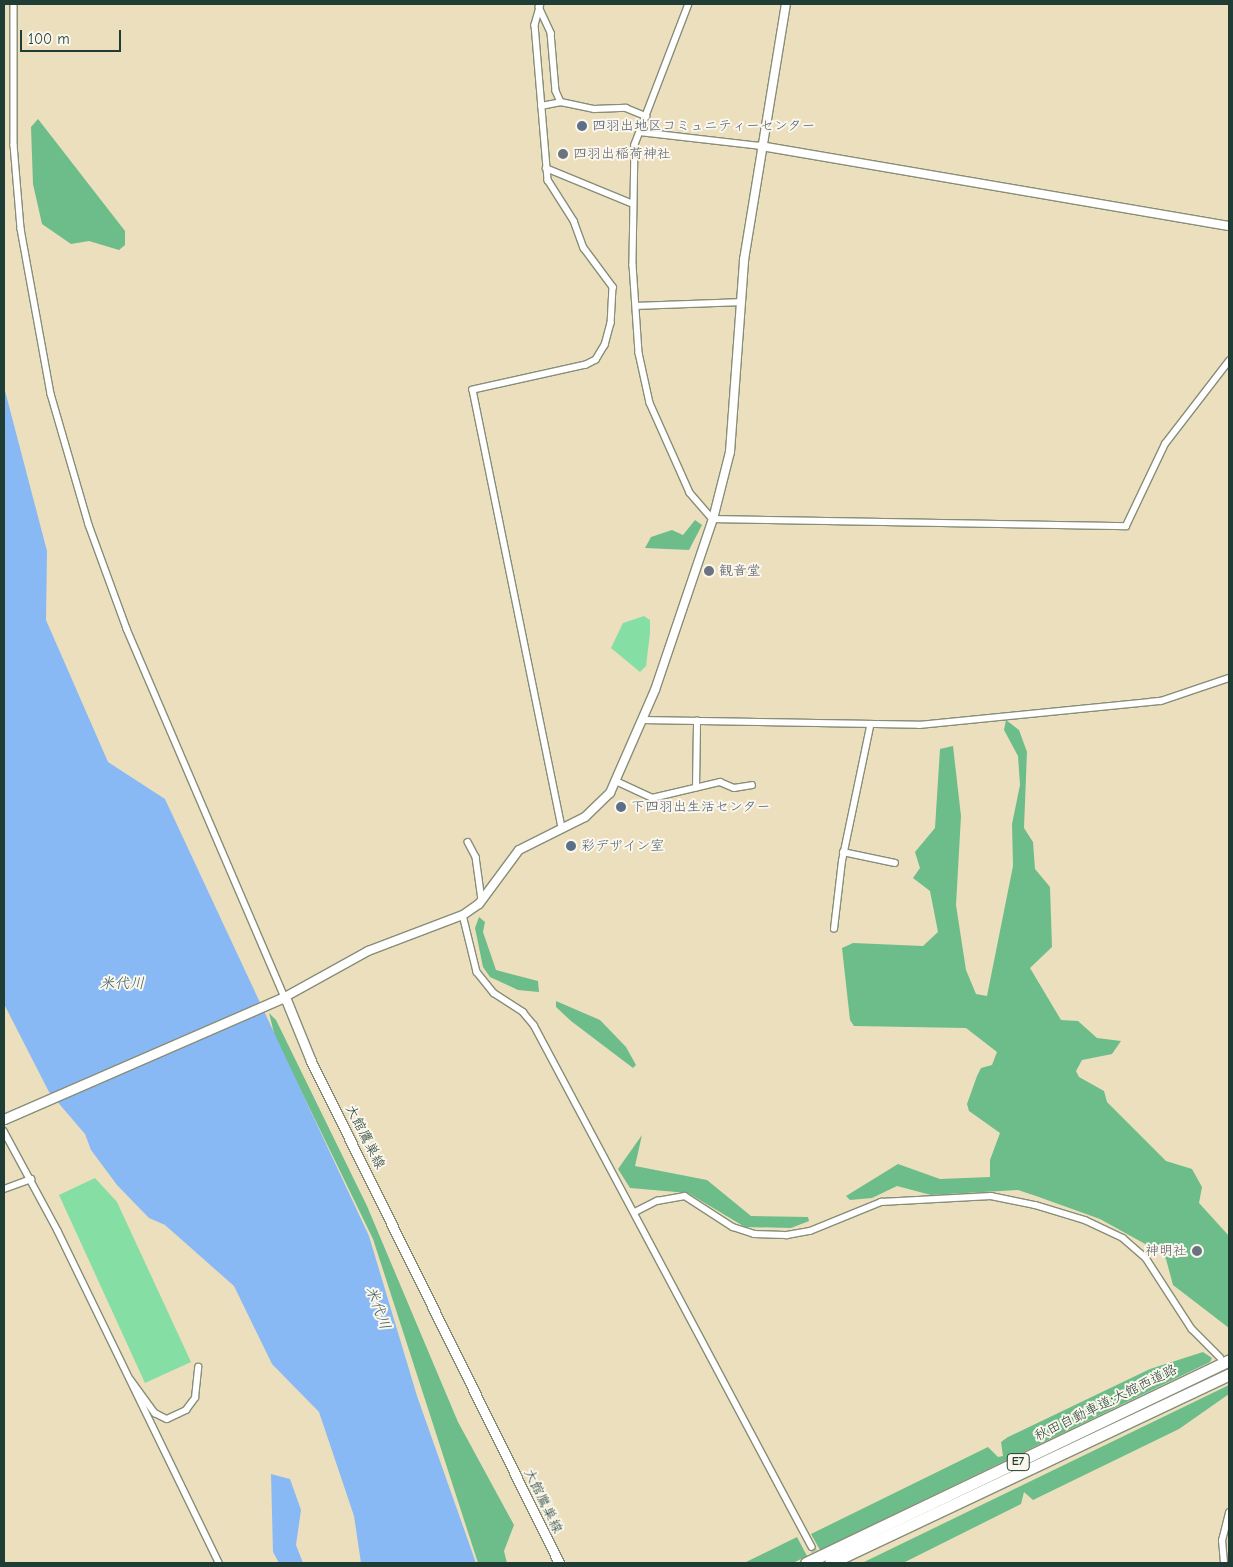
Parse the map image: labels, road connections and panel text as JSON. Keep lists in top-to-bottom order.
{
  "streets": {
    "highway": ["秋田自動車道;大館西道路", "E7"],
    "main road": ["大館鷹巣線"]
  },
  "water": ["米代川"],
  "places": [
    "四羽出地区コミュニティーセンター",
    "四羽出稲荷神社",
    "観音堂",
    "下四羽出生活センター",
    "彩デザイン室",
    "神明社"
  ],
  "scale_bar": "100 m"
}
